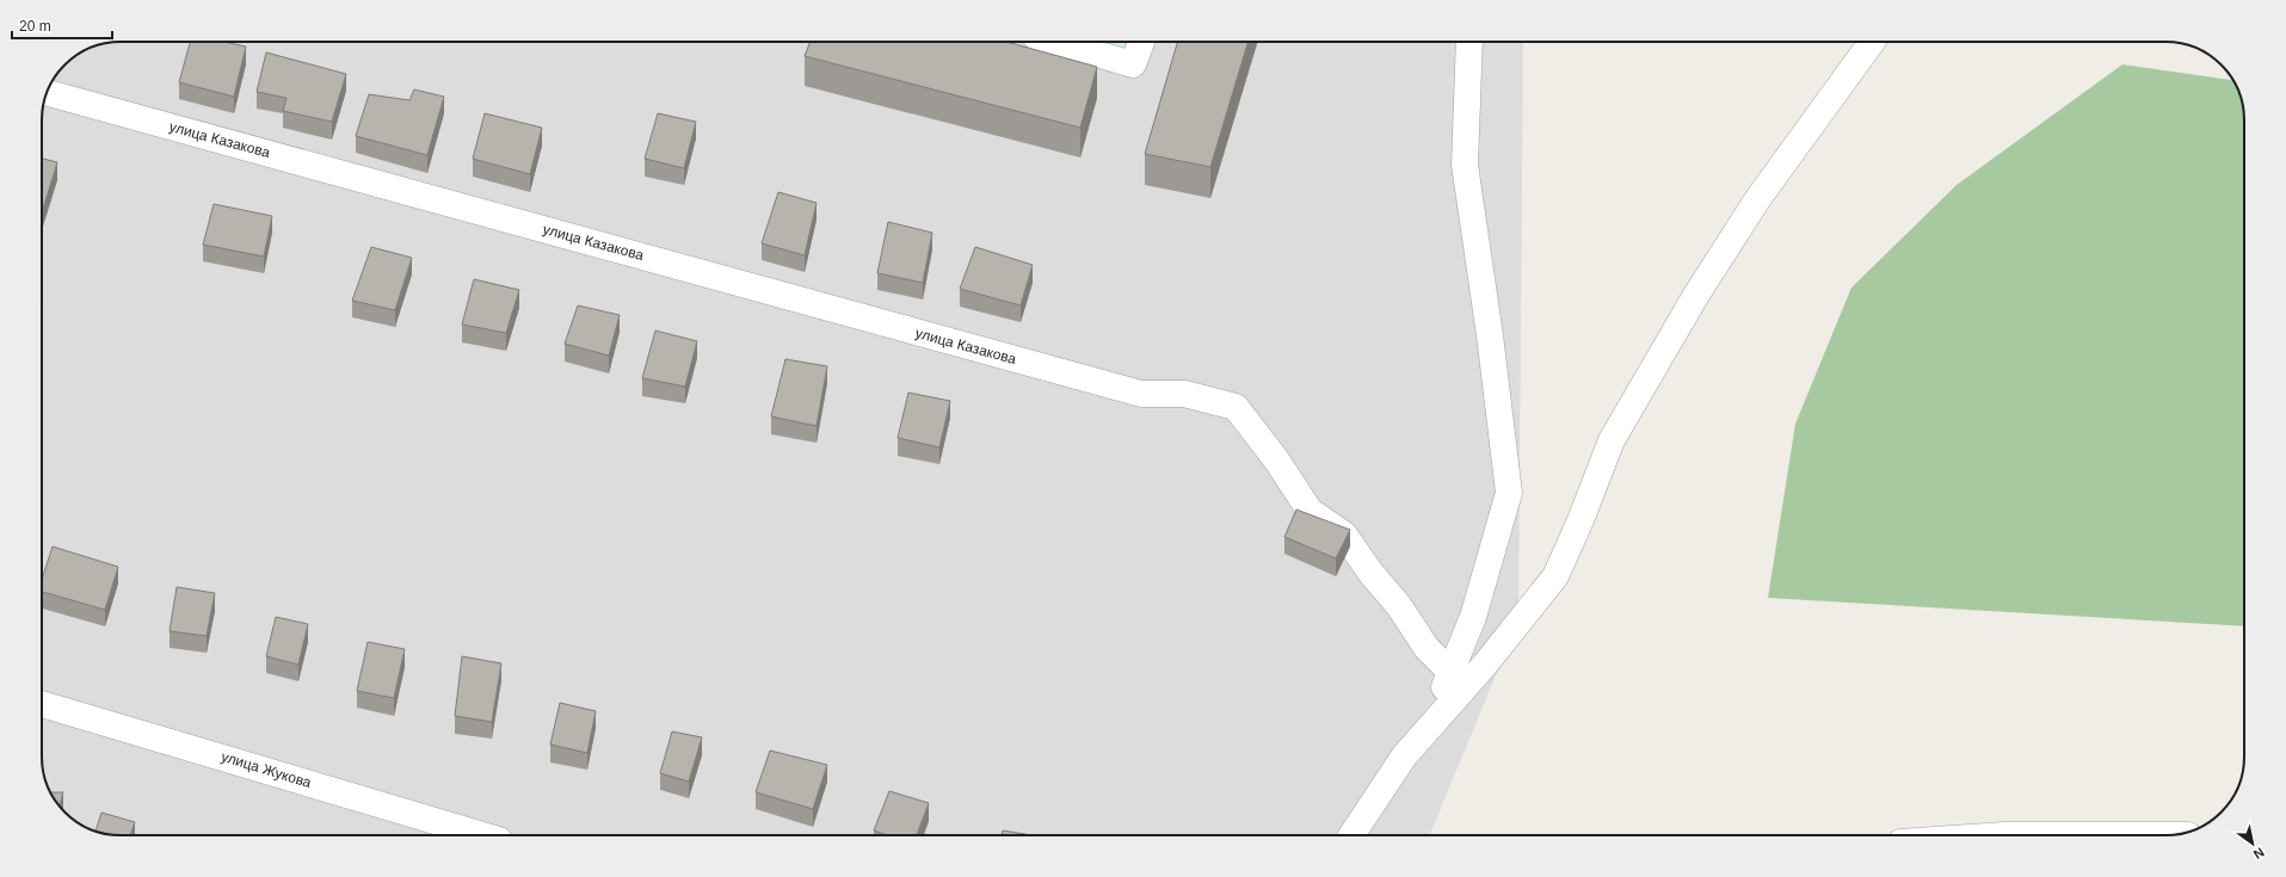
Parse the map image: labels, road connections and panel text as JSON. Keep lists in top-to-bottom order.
{
  "streets": {
    "street": ["улица Казакова", "улица Жукова"]
  },
  "scale_bar": "20 m",
  "north": "bottom right"
}
